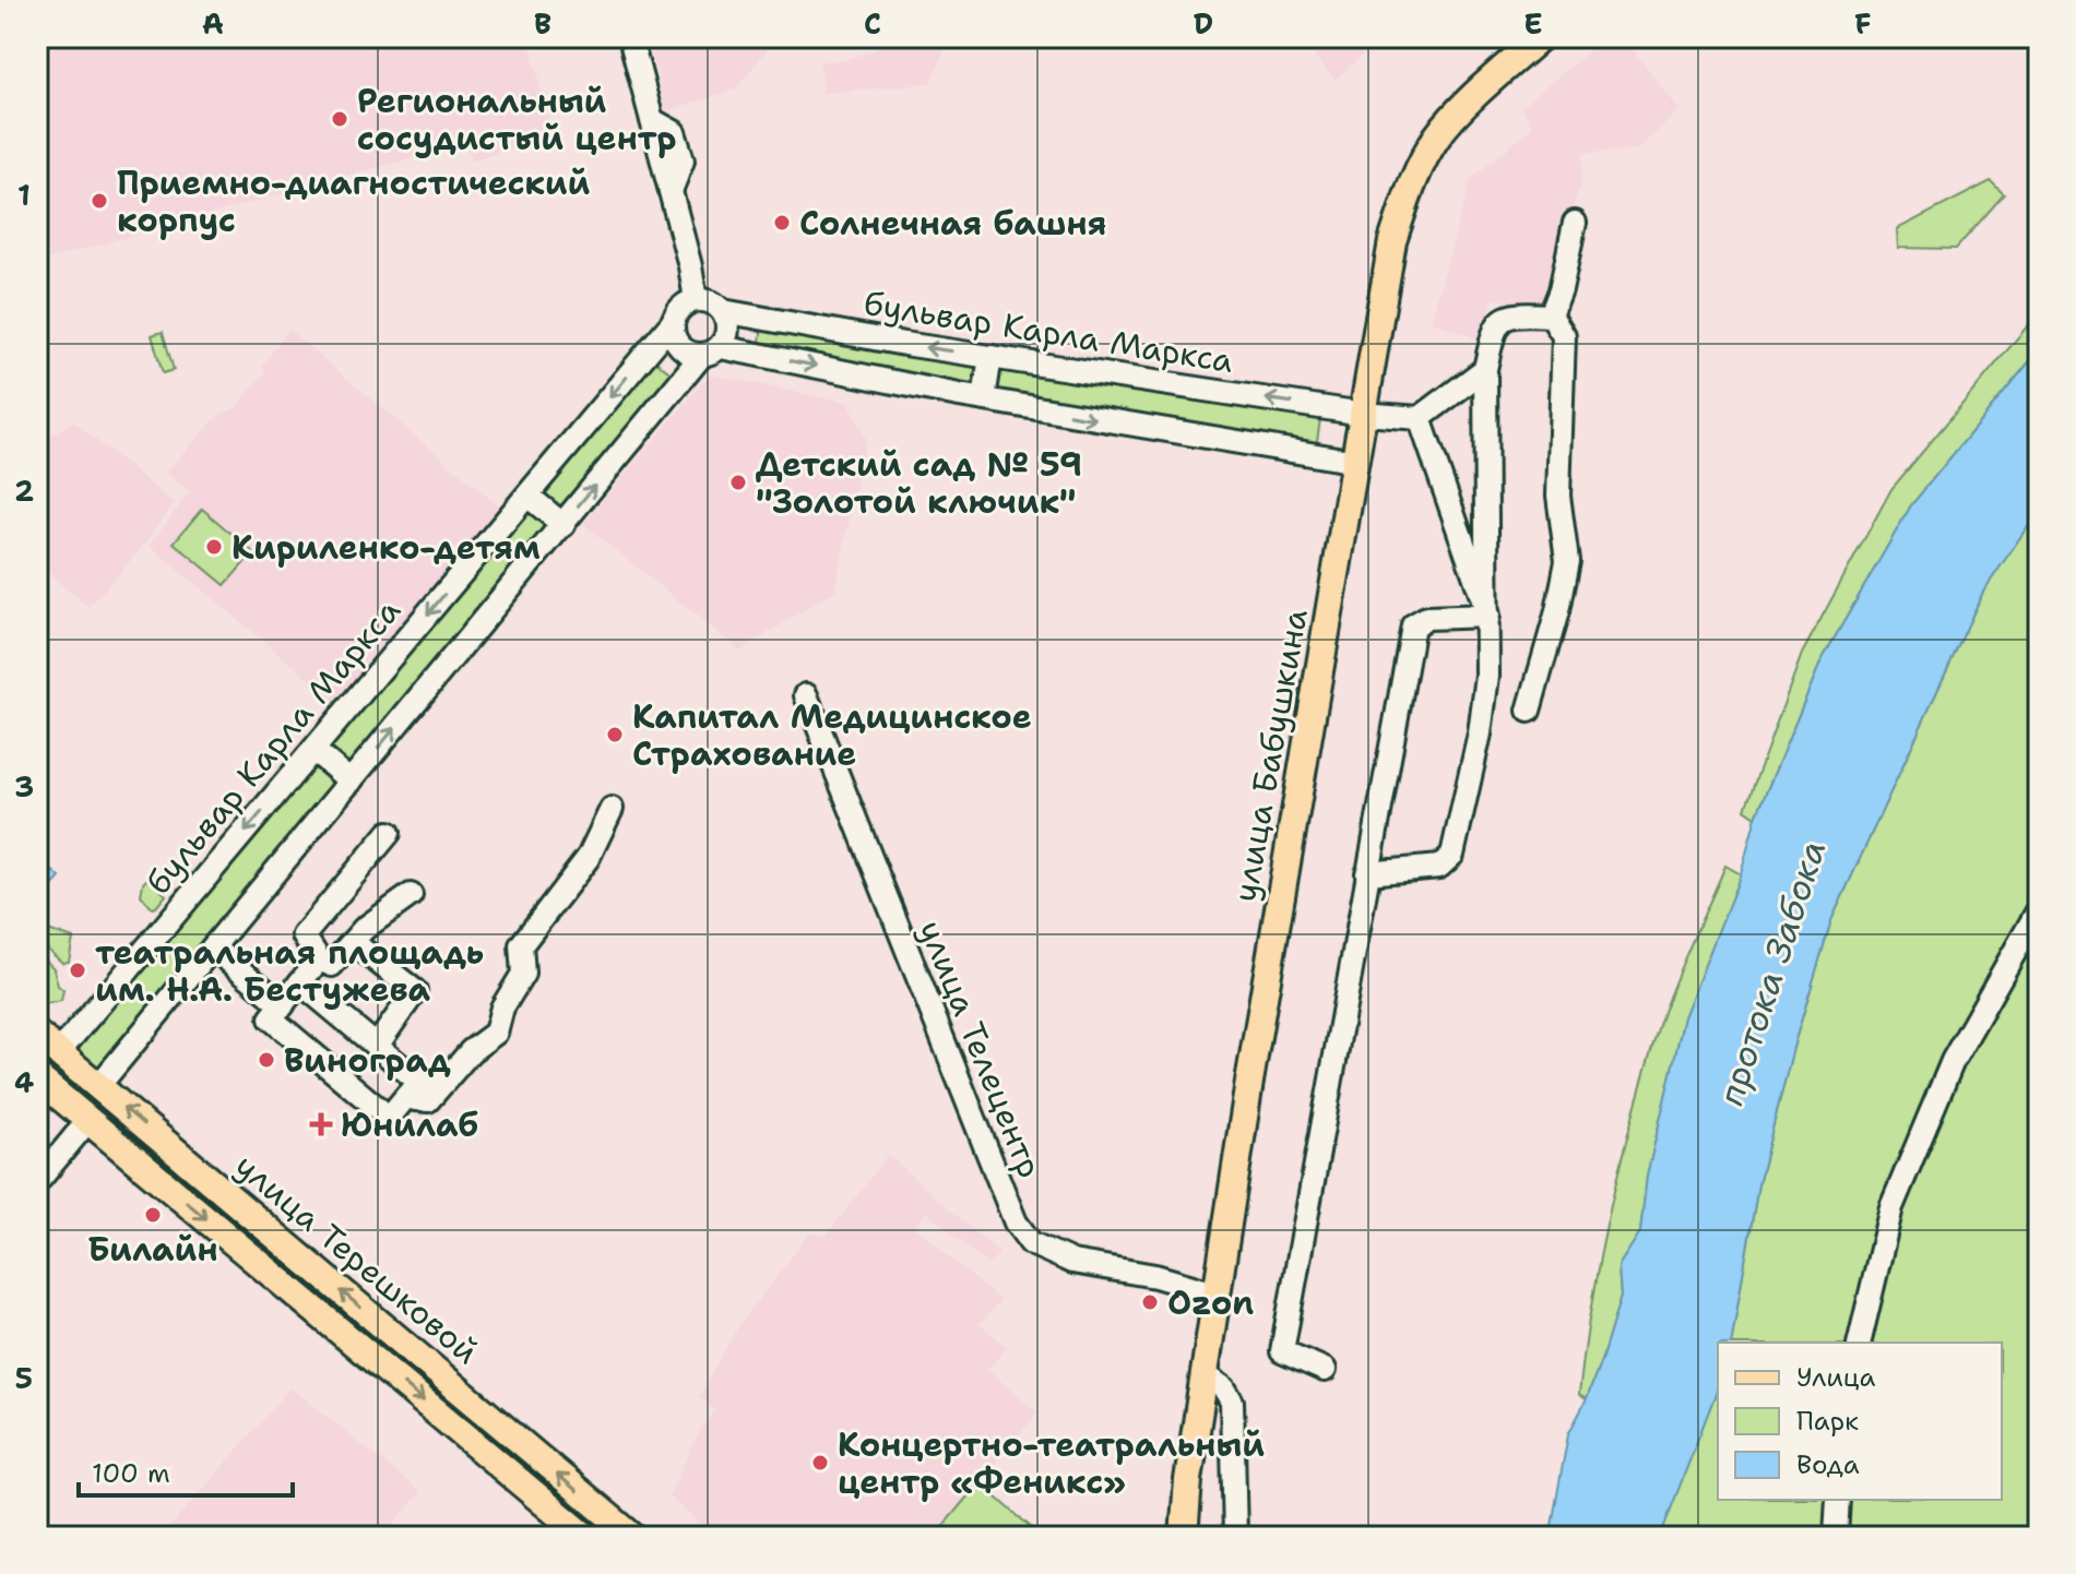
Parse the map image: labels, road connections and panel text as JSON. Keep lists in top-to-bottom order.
{
  "streets": {
    "main road": ["улица Бабушкина", "улица Терешковой"],
    "street": ["бульвар Карла Маркса", "улица Телецентр"]
  },
  "crossings": [
    ["бульвар Карла Маркса", "улица Бабушкина"],
    ["бульвар Карла Маркса", "улица Терешковой"],
    ["улица Бабушкина", "улица Телецентр"]
  ],
  "water": ["протока Забока"],
  "places": {
    "other": [
      "Региональный сосудистый центр",
      "Приемно-диагностический корпус",
      "Солнечная башня",
      "Детский сад № 59 \"Золотой ключик\"",
      "Кириленко-детям",
      "Капитал Медицинское Страхование",
      "театральная площадь им. Н.А. Бестужева",
      "Виноград",
      "Билайн",
      "Ozon",
      "Концертно-театральный центр «Феникс»"
    ],
    "health": ["Юнилаб"]
  },
  "legend": ["Улица", "Парк", "Вода"],
  "scale_bar": "100 m",
  "grid": {
    "columns": [
      "A",
      "B",
      "C",
      "D",
      "E",
      "F"
    ],
    "rows": [
      "1",
      "2",
      "3",
      "4",
      "5"
    ]
  }
}
